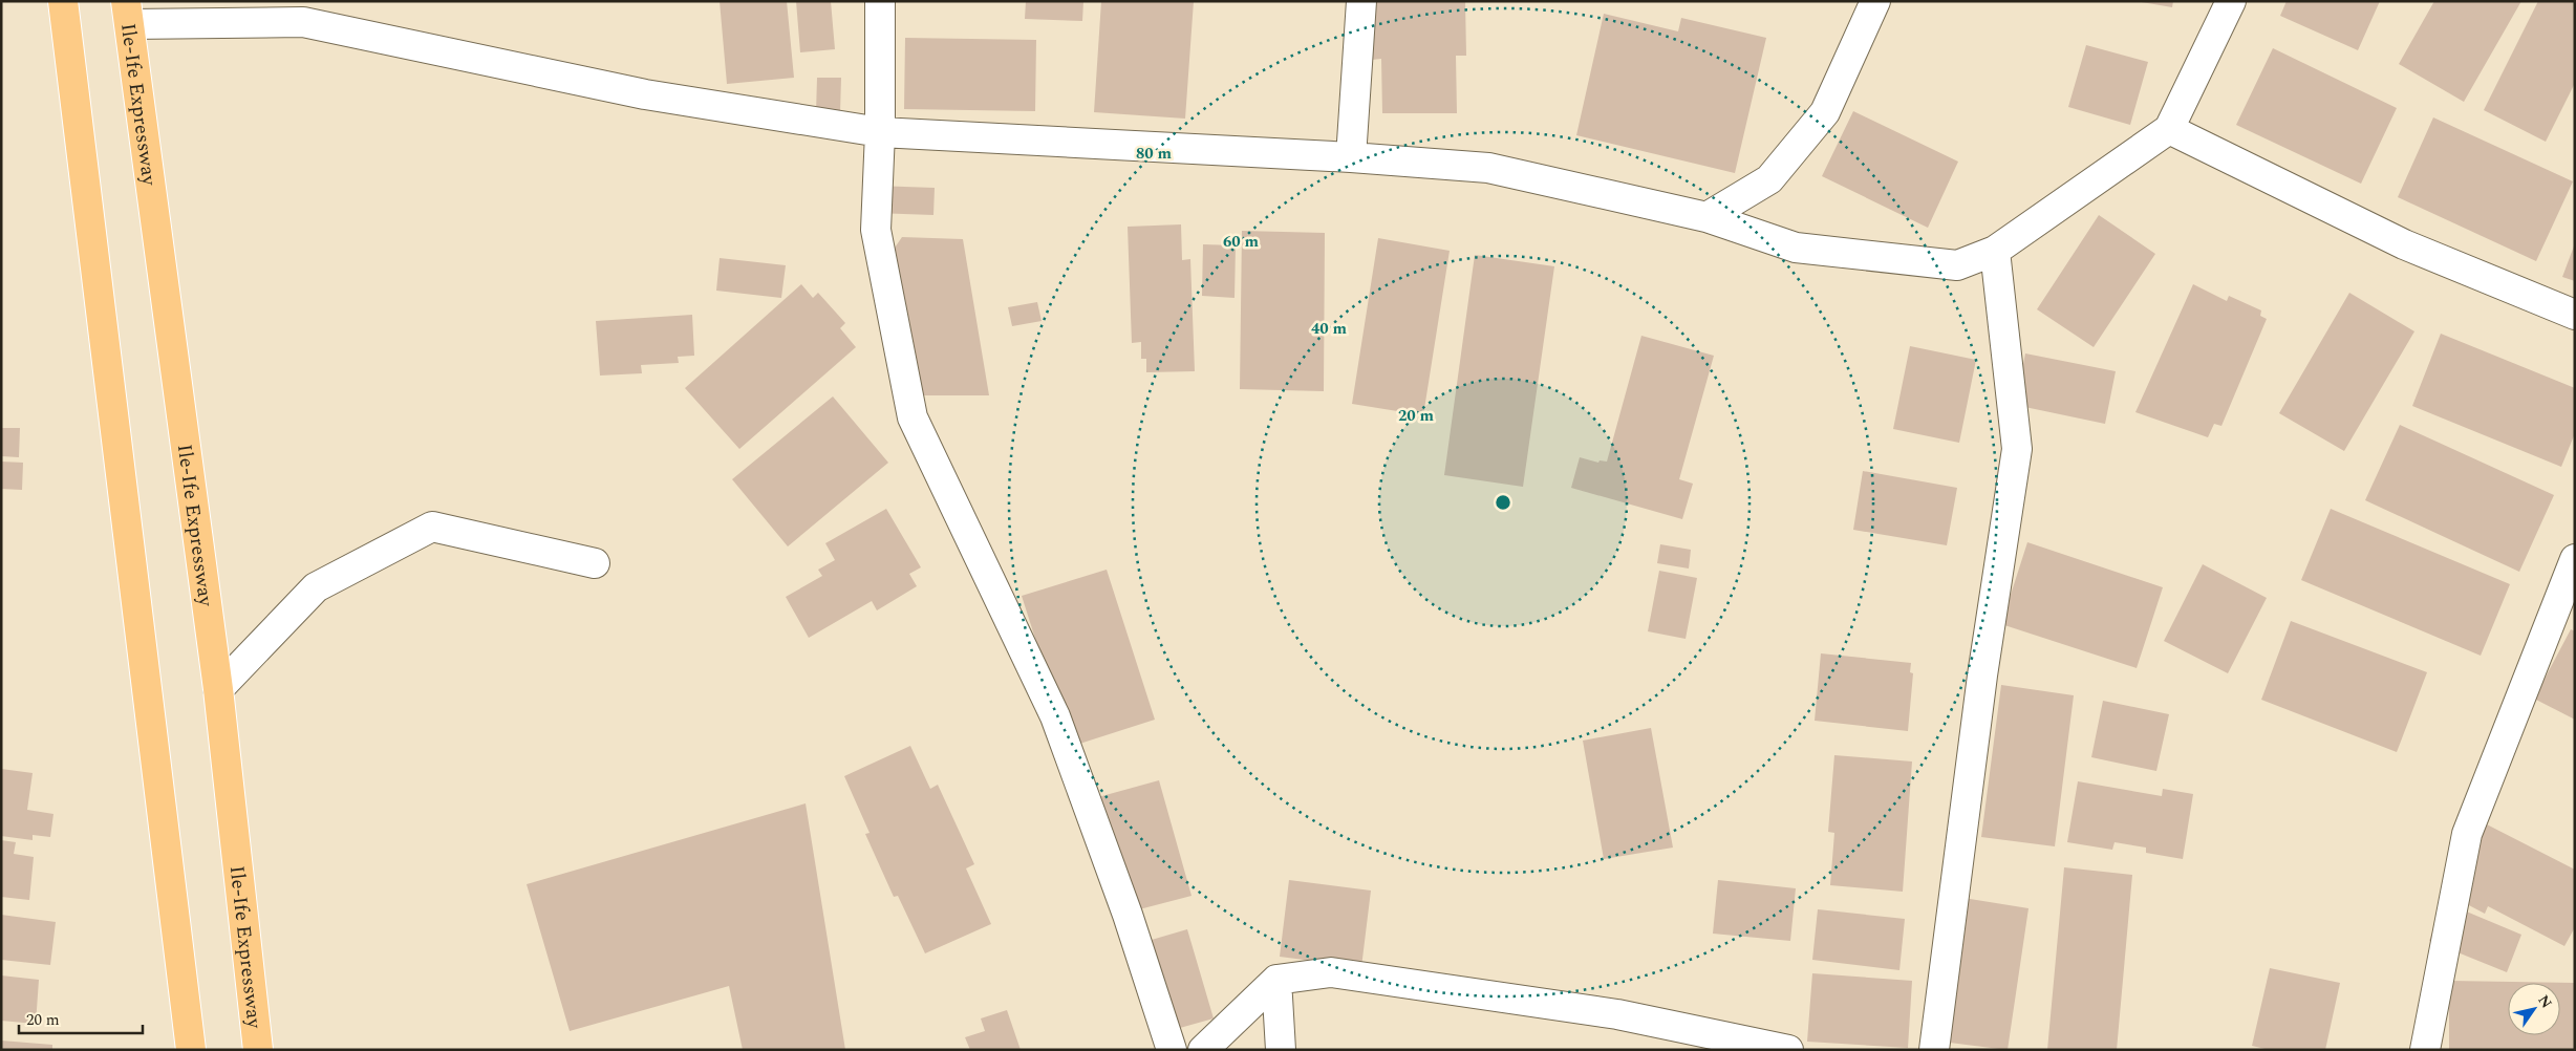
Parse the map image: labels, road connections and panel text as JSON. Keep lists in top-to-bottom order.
{
  "streets": {
    "highway": ["Ile-Ife Expressway"]
  },
  "scale_bar": "20 m",
  "north": "top right",
  "rings": [
    "80 m",
    "60 m",
    "40 m",
    "20 m"
  ]
}
